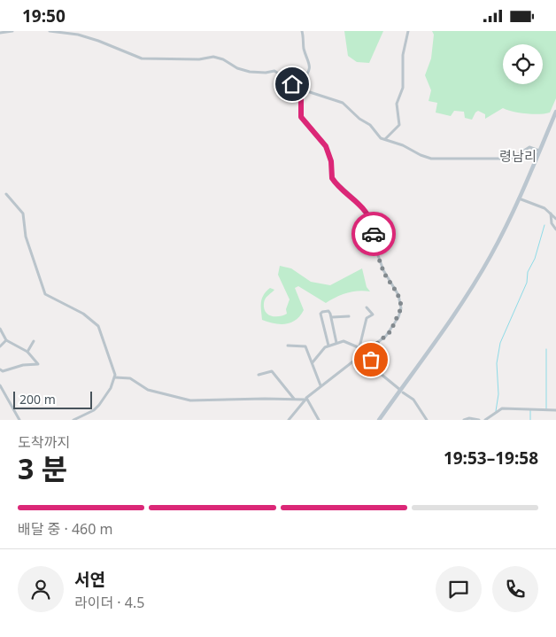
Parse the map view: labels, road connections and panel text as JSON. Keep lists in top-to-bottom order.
{
  "districts": ["령남리"],
  "scale_bar": "200 m",
  "page": {
    "status": "19:50",
    "scale": "200 m",
    "heading": ["3 분", "도착까지", "19:53–19:58"],
    "panel": ["서연", "라이더 · 4.5"],
    "bar": "배달 중 · 460 m"
  }
}
